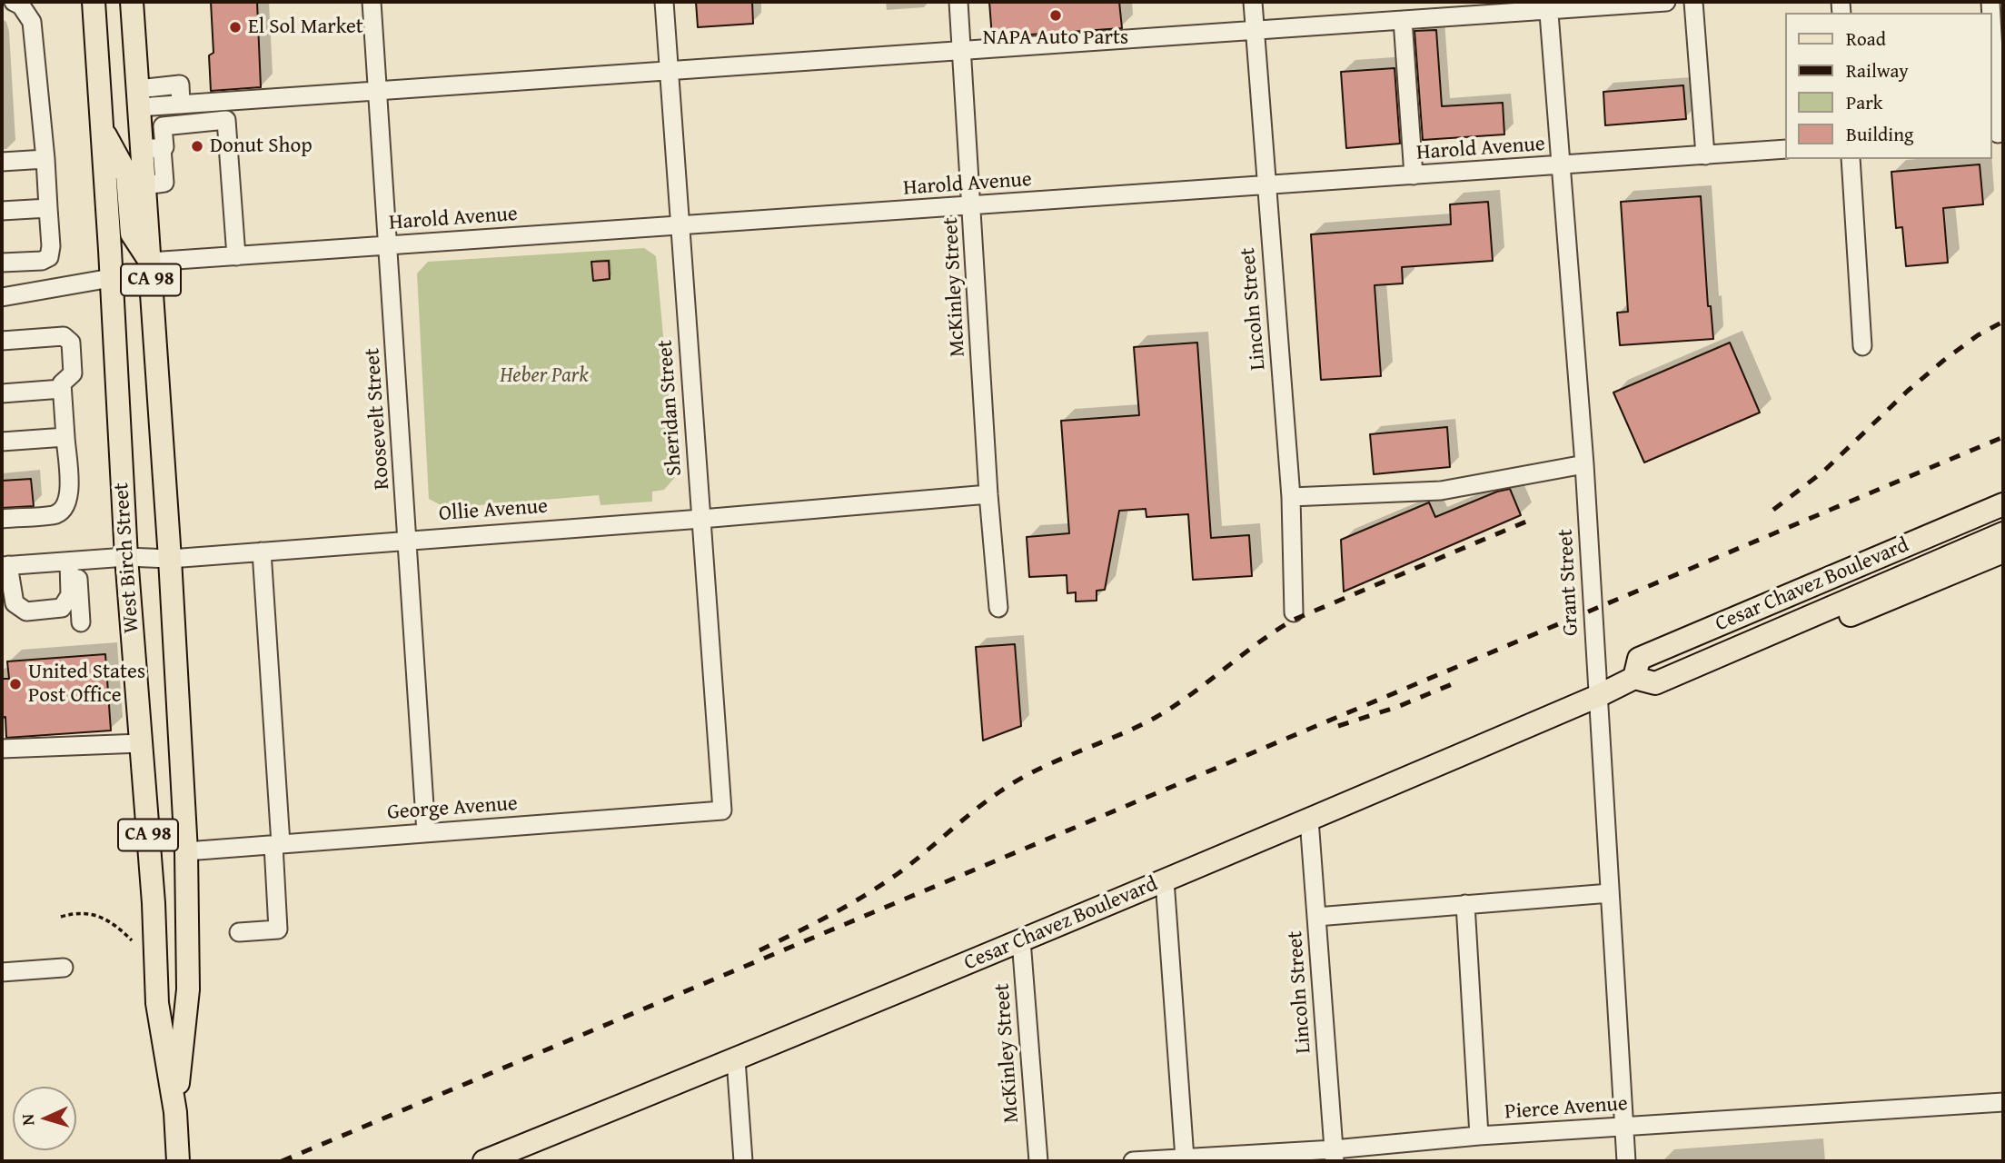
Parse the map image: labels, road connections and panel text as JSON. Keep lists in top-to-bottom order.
{
  "streets": {
    "main road": ["CA 98", "West Birch Street", "Cesar Chavez Boulevard"],
    "street": [
      "Harold Avenue",
      "McKinley Street",
      "Lincoln Street",
      "Sheridan Street",
      "Roosevelt Street",
      "Ollie Avenue",
      "Grant Street",
      "George Avenue",
      "Pierce Avenue"
    ]
  },
  "crossings": [
    ["Harold Avenue", "McKinley Street"],
    ["Harold Avenue", "Lincoln Street"],
    ["Harold Avenue", "Sheridan Street"],
    ["Harold Avenue", "Roosevelt Street"],
    ["Harold Avenue", "West Birch Street"],
    ["Harold Avenue", "Grant Street"],
    ["McKinley Street", "Ollie Avenue"],
    ["McKinley Street", "Cesar Chavez Boulevard"],
    ["Lincoln Street", "Cesar Chavez Boulevard"],
    ["Lincoln Street", "Pierce Avenue"],
    ["Sheridan Street", "Ollie Avenue"],
    ["Sheridan Street", "George Avenue"],
    ["Roosevelt Street", "Ollie Avenue"],
    ["Roosevelt Street", "George Avenue"],
    ["Ollie Avenue", "West Birch Street"],
    ["West Birch Street", "George Avenue"],
    ["Grant Street", "Cesar Chavez Boulevard"],
    ["Grant Street", "Pierce Avenue"]
  ],
  "parks": ["Heber Park"],
  "places": [
    "NAPA Auto Parts",
    "El Sol Market",
    "Donut Shop",
    "United States Post Office"
  ],
  "legend": [
    "Road",
    "Railway",
    "Park",
    "Building"
  ],
  "north": "left"
}
